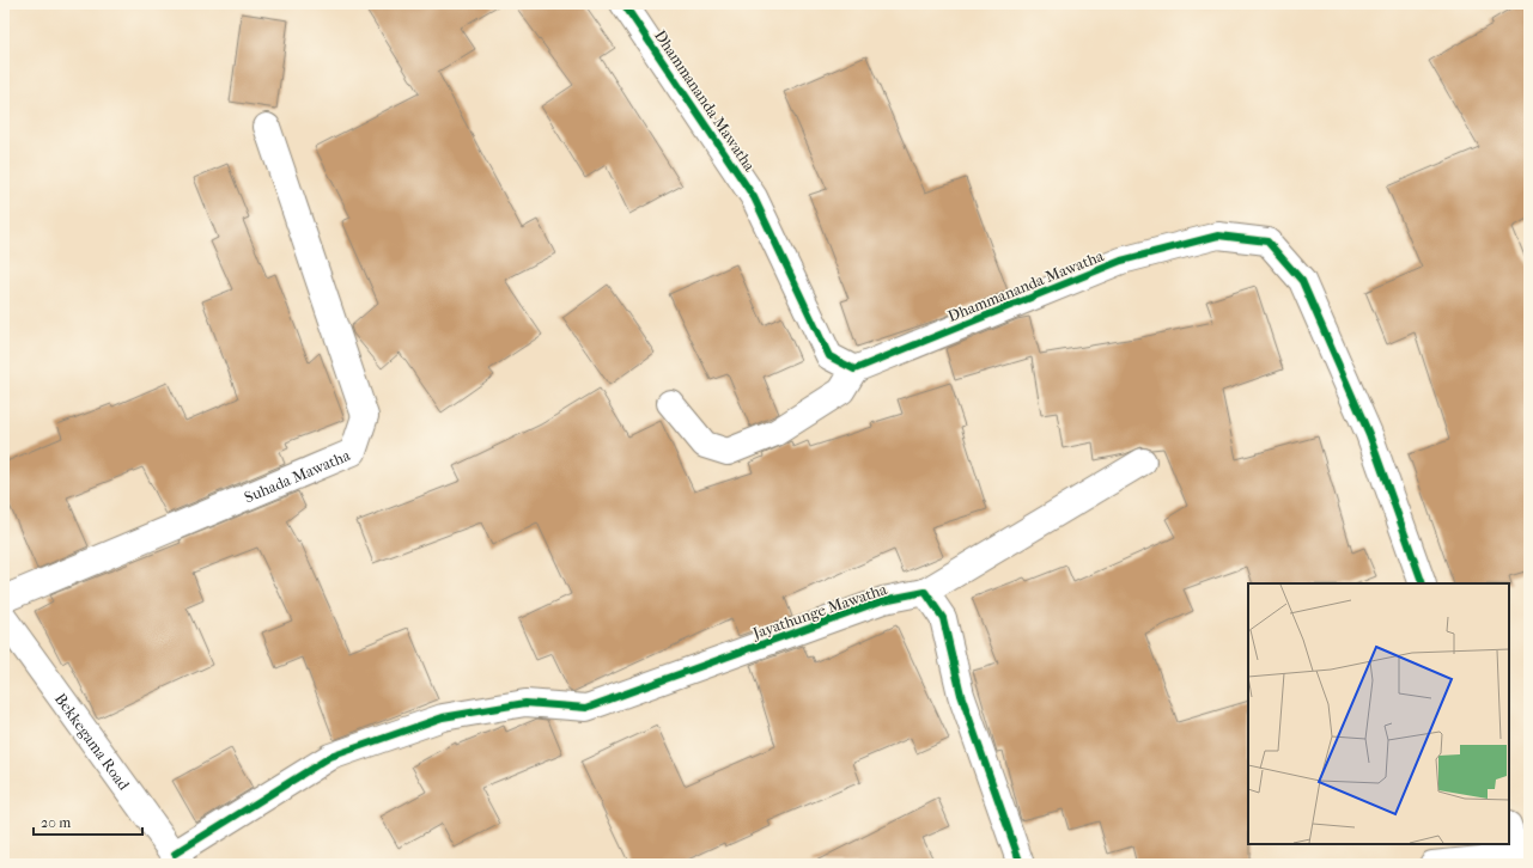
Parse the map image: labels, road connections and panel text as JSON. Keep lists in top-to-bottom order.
{
  "streets": {
    "street": [
      "Dhammananda Mawatha",
      "Suhada Mawatha",
      "Jayathunge Mawatha",
      "Bekkegama Road"
    ]
  },
  "crossings": [
    ["Jayathunge Mawatha", "Bekkegama Road"]
  ],
  "scale_bar": "20 m"
}
